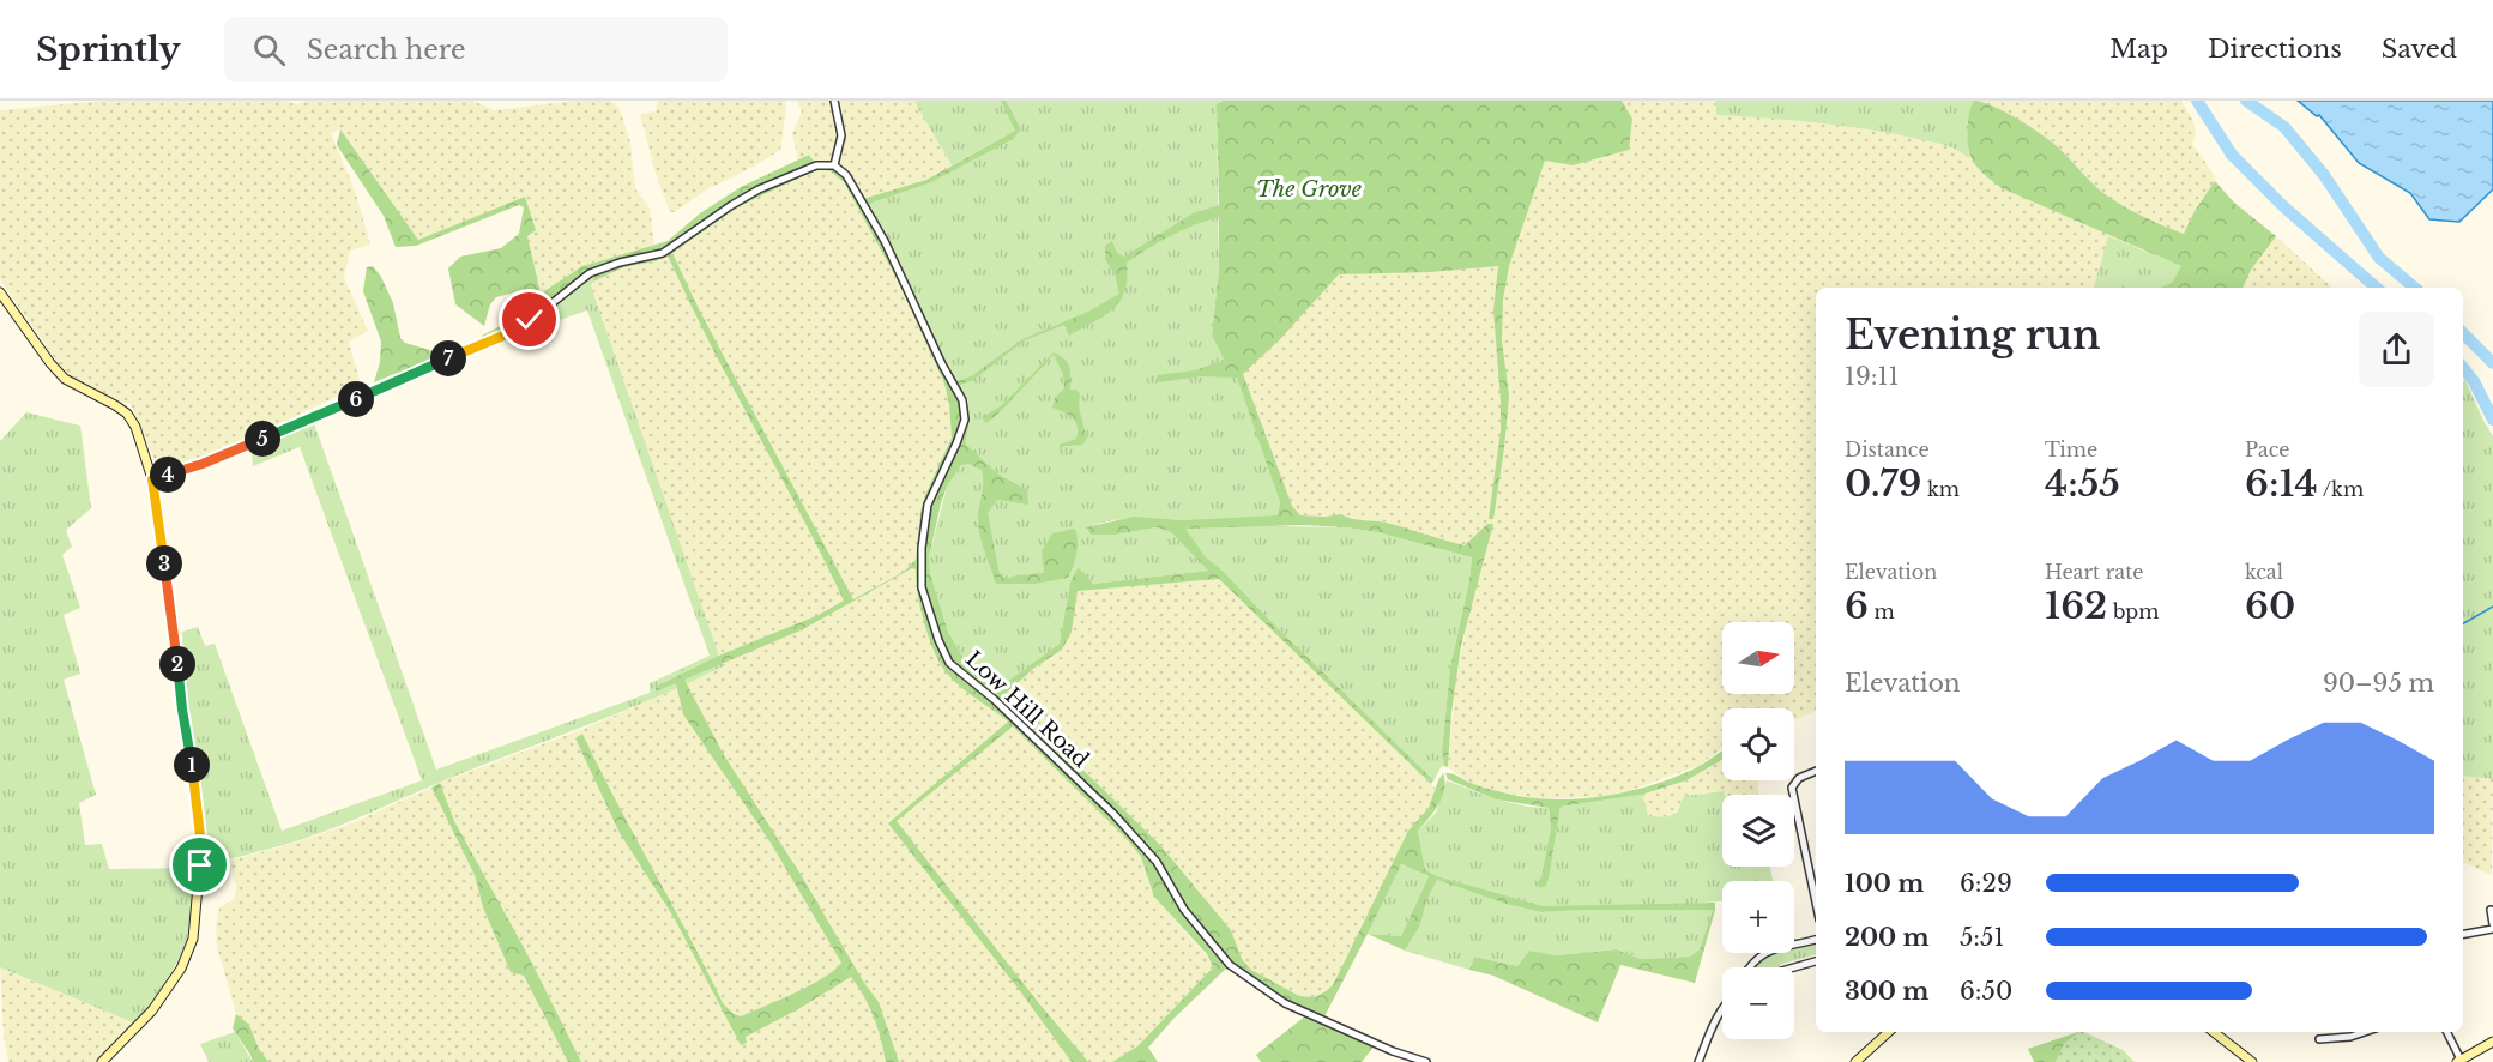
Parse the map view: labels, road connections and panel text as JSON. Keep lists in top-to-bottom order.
{
  "streets": {
    "street": ["Low Hill Road"]
  },
  "parks": ["The Grove"],
  "north": "right",
  "page": {
    "header": "Sprintly",
    "search": "Search here",
    "nav": ["Map", "Directions", "Saved"],
    "heading": ["Evening run", "19:11"],
    "pins": [
      "7",
      "6",
      "5",
      "4",
      "3",
      "2",
      "1"
    ],
    "stats": [
      ["Distance", "0.79 km"],
      ["Time", "4:55"],
      ["Pace", "6:14 /km"],
      ["Elevation", "6 m"],
      ["Heart rate", "162 bpm"],
      ["kcal", "60"]
    ],
    "map_buttons": ["+", "−"],
    "chart": ["Elevation", "90–95 m"],
    "list": [
      {
        "name": "100 m",
        "note": "6:29"
      },
      {
        "name": "200 m",
        "note": "5:51"
      },
      {
        "name": "300 m",
        "note": "6:50"
      }
    ]
  }
}
